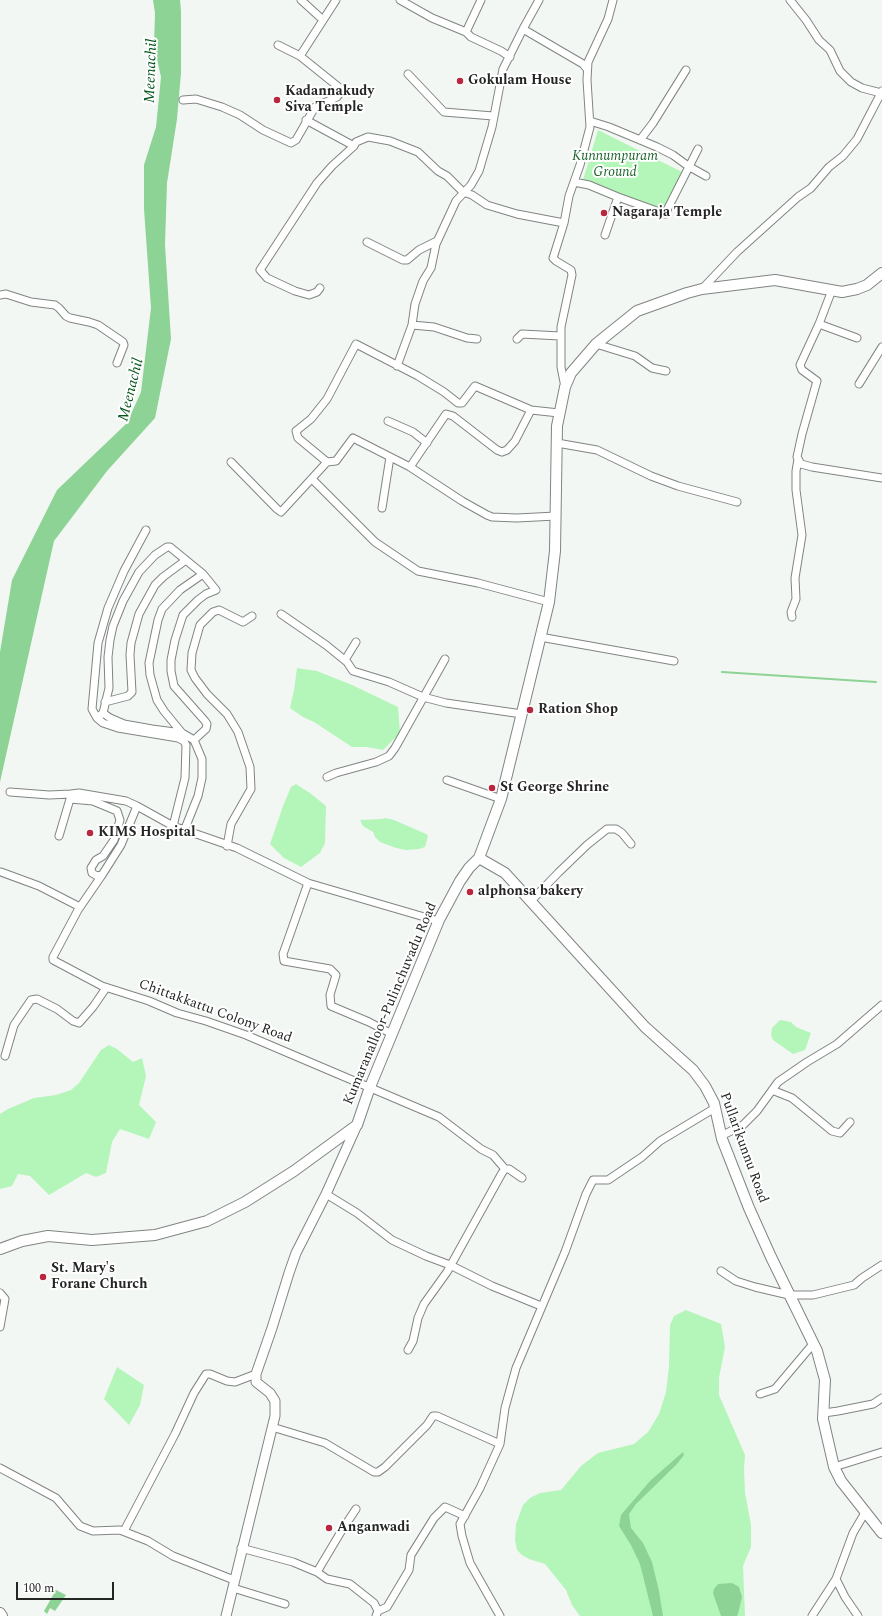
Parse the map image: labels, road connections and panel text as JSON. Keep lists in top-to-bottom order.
{
  "streets": {
    "main road": ["Kumaranalloor-Pulinchuvadu Road", "Pullarikunnu Road"],
    "street": ["Chittakkattu Colony Road"]
  },
  "crossings": [
    ["Kumaranalloor-Pulinchuvadu Road", "Chittakkattu Colony Road"],
    ["Kumaranalloor-Pulinchuvadu Road", "Pullarikunnu Road"]
  ],
  "water": ["Meenachil"],
  "parks": ["Kunnumpuram Ground"],
  "places": [
    "Gokulam House",
    "Kadannakudy Siva Temple",
    "Nagaraja Temple",
    "Ration Shop",
    "St George Shrine",
    "KIMS Hospital",
    "alphonsa bakery",
    "St. Mary's Forane Church",
    "Anganwadi"
  ],
  "scale_bar": "100 m"
}
